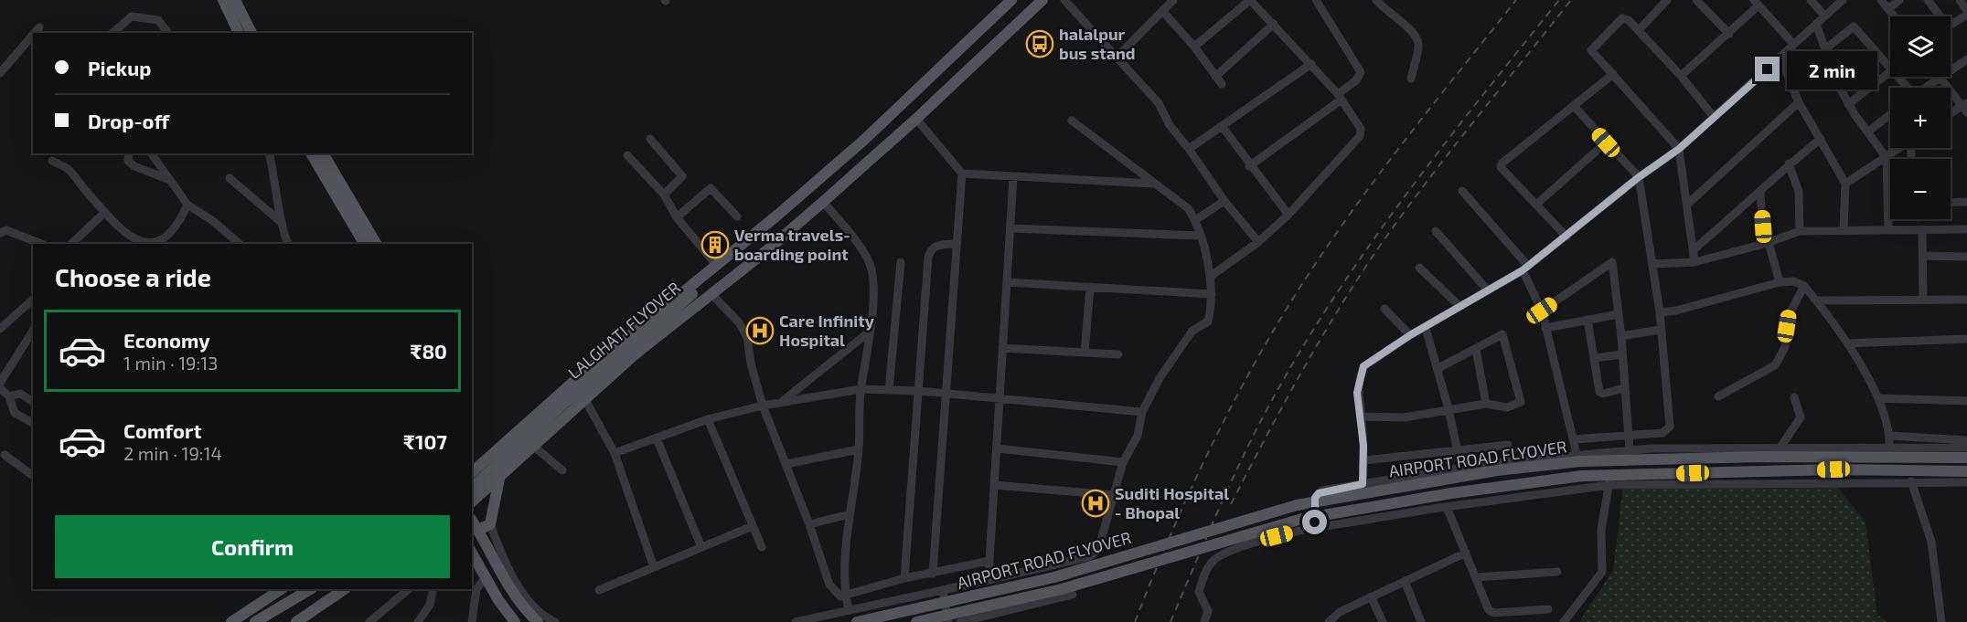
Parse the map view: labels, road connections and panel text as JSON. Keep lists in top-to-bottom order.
{
  "streets": {
    "main road": ["LALGHATI FLYOVER", "AIRPORT ROAD FLYOVER"]
  },
  "places": {
    "bus stop": ["halalpur bus stand"],
    "building": ["Verma travels- boarding point"],
    "hospital": ["Care Infinity Hospital", "Suditi Hospital - Bhopal"]
  },
  "page": {
    "map_buttons": ["+", "−"],
    "banner": ["Pickup", "Drop-off"],
    "bubble": "2 min",
    "heading": "Choose a ride",
    "list": [
      {
        "name": "Economy",
        "note": "1 min · 19:13",
        "value": "₹80"
      },
      {
        "name": "Comfort",
        "note": "2 min · 19:14",
        "value": "₹107"
      }
    ],
    "buttons": "Confirm"
  }
}
